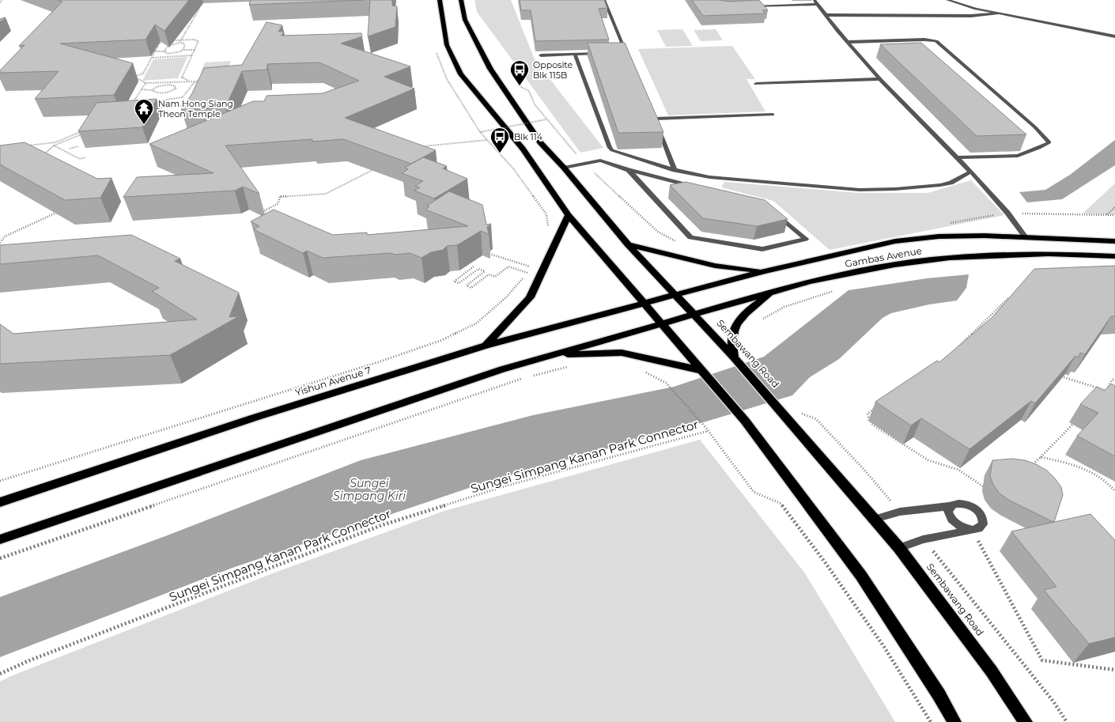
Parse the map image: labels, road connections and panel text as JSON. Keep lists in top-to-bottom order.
{
  "streets": {
    "main road": ["Gambas Avenue", "Sembawang Road", "Yishun Avenue 7"],
    "path": ["Sungei Simpang Kanan Park Connector"]
  },
  "crossings": [
    ["Gambas Avenue", "Sembawang Road"],
    ["Gambas Avenue", "Yishun Avenue 7"],
    ["Sembawang Road", "Yishun Avenue 7"]
  ],
  "water": ["Sungei Simpang Kiri"],
  "places": {
    "bus stop": ["Opposite Blk 115B", "Blk 114"],
    "temple": ["Nam Hong Siang Theon Temple"]
  }
}
